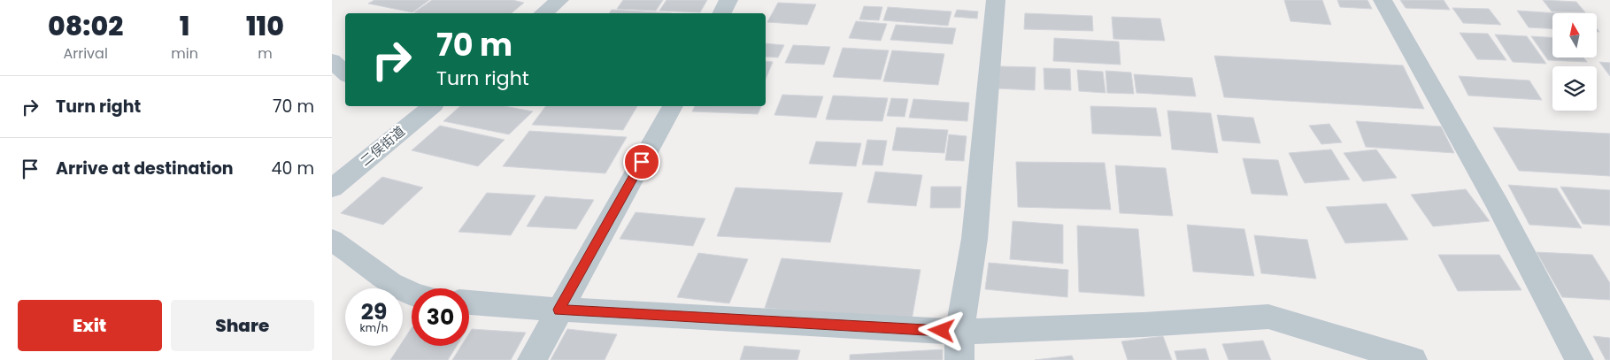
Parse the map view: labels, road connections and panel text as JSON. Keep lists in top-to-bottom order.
{
  "streets": {
    "street": ["二俣街道"]
  },
  "north": "top",
  "page": {
    "eta": [
      "08:02",
      "Arrival",
      "1",
      "min",
      "110",
      "m"
    ],
    "turn": ["70 m", "Turn right"],
    "list": [
      {
        "name": "Turn right",
        "value": "70 m"
      },
      {
        "name": "Arrive at destination",
        "value": "40 m"
      }
    ],
    "speed": "29 km/h",
    "limit": "30",
    "buttons": ["Exit", "Share"]
  }
}
